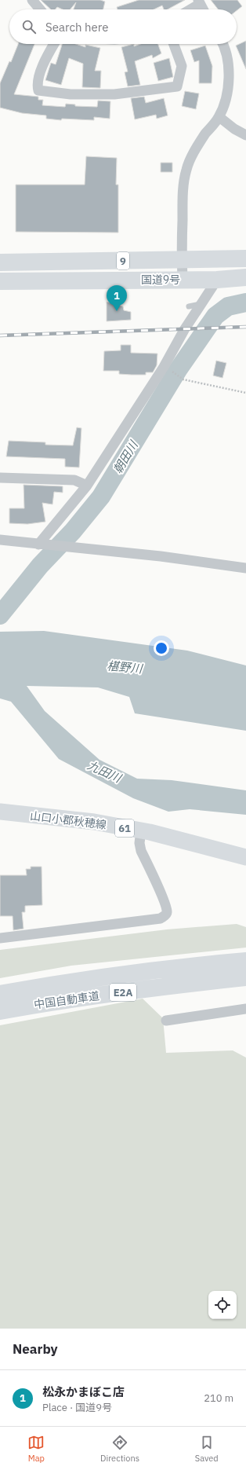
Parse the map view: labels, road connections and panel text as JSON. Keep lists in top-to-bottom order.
{
  "streets": {
    "highway": [
      "9",
      "国道9号",
      "E2A",
      "中国自動車道"
    ],
    "main road": ["山口小郡秋穂線", "61"]
  },
  "water": ["朝田川", "椹野川", "九田川"],
  "page": {
    "search": "Search here",
    "pins": "1",
    "heading": "Nearby",
    "list": [
      {
        "mark": "1",
        "name": "松永かまぼこ店",
        "note": "Place · 国道9号",
        "value": "210 m"
      }
    ],
    "nav": ["Map", "Directions", "Saved"]
  }
}
